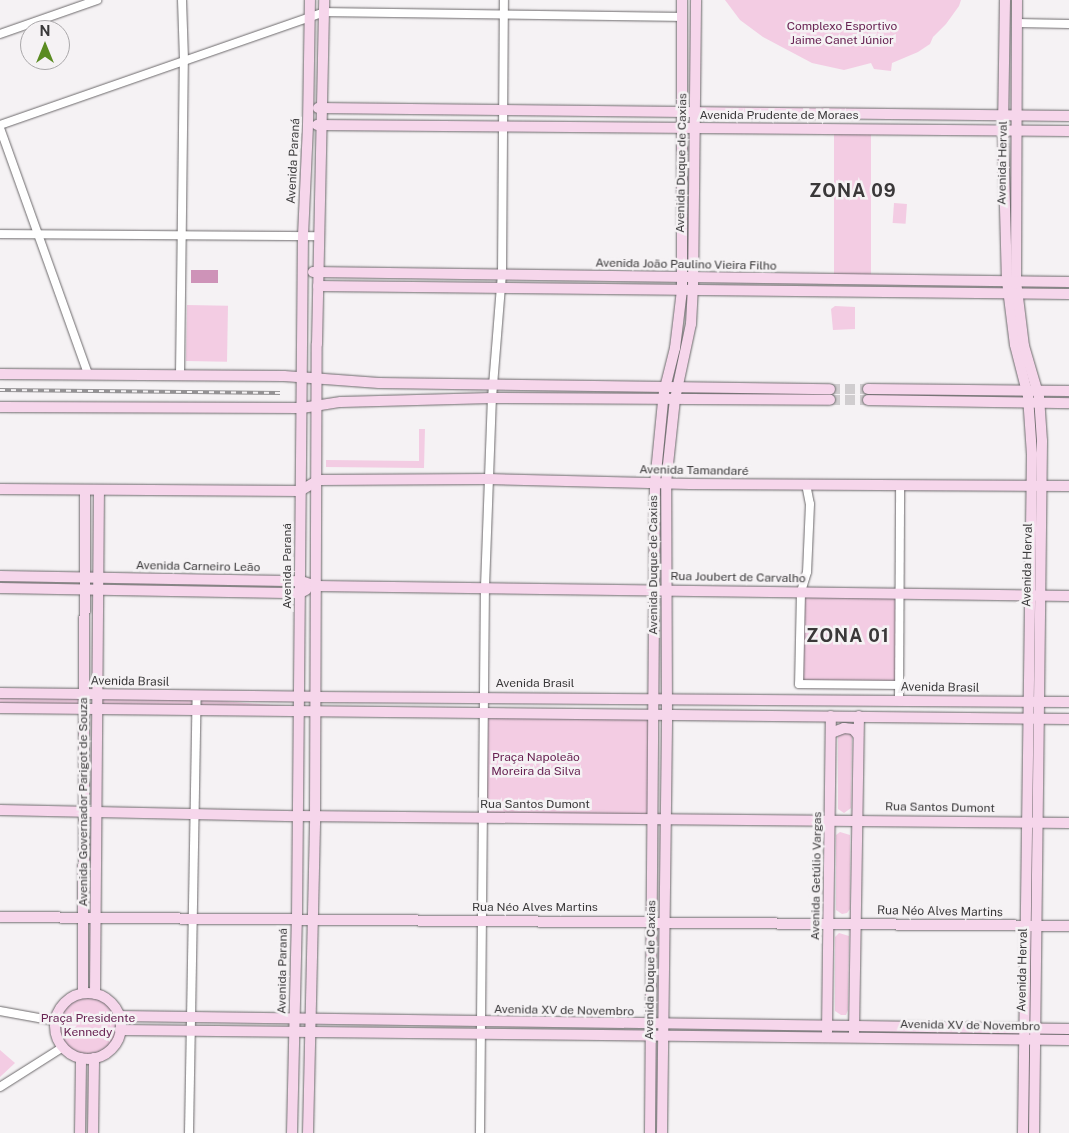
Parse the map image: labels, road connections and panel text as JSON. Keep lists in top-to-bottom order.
{
  "streets": {
    "main road": [
      "Avenida Prudente de Moraes",
      "Avenida Paraná",
      "Avenida Duque de Caxias",
      "Avenida Herval",
      "Avenida João Paulino Vieira Filho",
      "Avenida Tamandaré",
      "Avenida Carneiro Leão",
      "Rua Joubert de Carvalho",
      "Avenida Brasil",
      "Avenida Governador Parigot de Souza",
      "Rua Santos Dumont",
      "Avenida Getúlio Vargas",
      "Rua Néo Alves Martins",
      "Avenida XV de Novembro"
    ]
  },
  "crossings": [
    ["Avenida Prudente de Moraes", "Avenida Paraná"],
    ["Avenida Prudente de Moraes", "Avenida Duque de Caxias"],
    ["Avenida Prudente de Moraes", "Avenida Herval"],
    ["Avenida Paraná", "Avenida João Paulino Vieira Filho"],
    ["Avenida Paraná", "Avenida Carneiro Leão"],
    ["Avenida Paraná", "Avenida Brasil"],
    ["Avenida Paraná", "Rua Santos Dumont"],
    ["Avenida Paraná", "Rua Néo Alves Martins"],
    ["Avenida Paraná", "Avenida XV de Novembro"],
    ["Avenida Duque de Caxias", "Avenida João Paulino Vieira Filho"],
    ["Avenida Duque de Caxias", "Avenida Tamandaré"],
    ["Avenida Duque de Caxias", "Rua Joubert de Carvalho"],
    ["Avenida Duque de Caxias", "Avenida Brasil"],
    ["Avenida Duque de Caxias", "Rua Santos Dumont"],
    ["Avenida Duque de Caxias", "Rua Néo Alves Martins"],
    ["Avenida Duque de Caxias", "Avenida XV de Novembro"],
    ["Avenida Herval", "Avenida João Paulino Vieira Filho"],
    ["Avenida Herval", "Avenida Tamandaré"],
    ["Avenida Herval", "Rua Joubert de Carvalho"],
    ["Avenida Herval", "Avenida Brasil"],
    ["Avenida Herval", "Rua Santos Dumont"],
    ["Avenida Herval", "Rua Néo Alves Martins"],
    ["Avenida Herval", "Avenida XV de Novembro"],
    ["Avenida Carneiro Leão", "Rua Joubert de Carvalho"],
    ["Avenida Carneiro Leão", "Avenida Governador Parigot de Souza"],
    ["Avenida Brasil", "Avenida Governador Parigot de Souza"],
    ["Avenida Governador Parigot de Souza", "Rua Santos Dumont"],
    ["Avenida Governador Parigot de Souza", "Rua Néo Alves Martins"],
    ["Avenida Governador Parigot de Souza", "Avenida XV de Novembro"],
    ["Rua Santos Dumont", "Avenida Getúlio Vargas"],
    ["Avenida Getúlio Vargas", "Rua Néo Alves Martins"],
    ["Avenida Getúlio Vargas", "Avenida XV de Novembro"]
  ],
  "districts": ["ZONA 09", "ZONA 01"],
  "parks": ["Complexo Esportivo Jaime Canet Júnior", "Praça Napoleão Moreira da Silva", "Praça Presidente Kennedy"],
  "north": "top"
}
